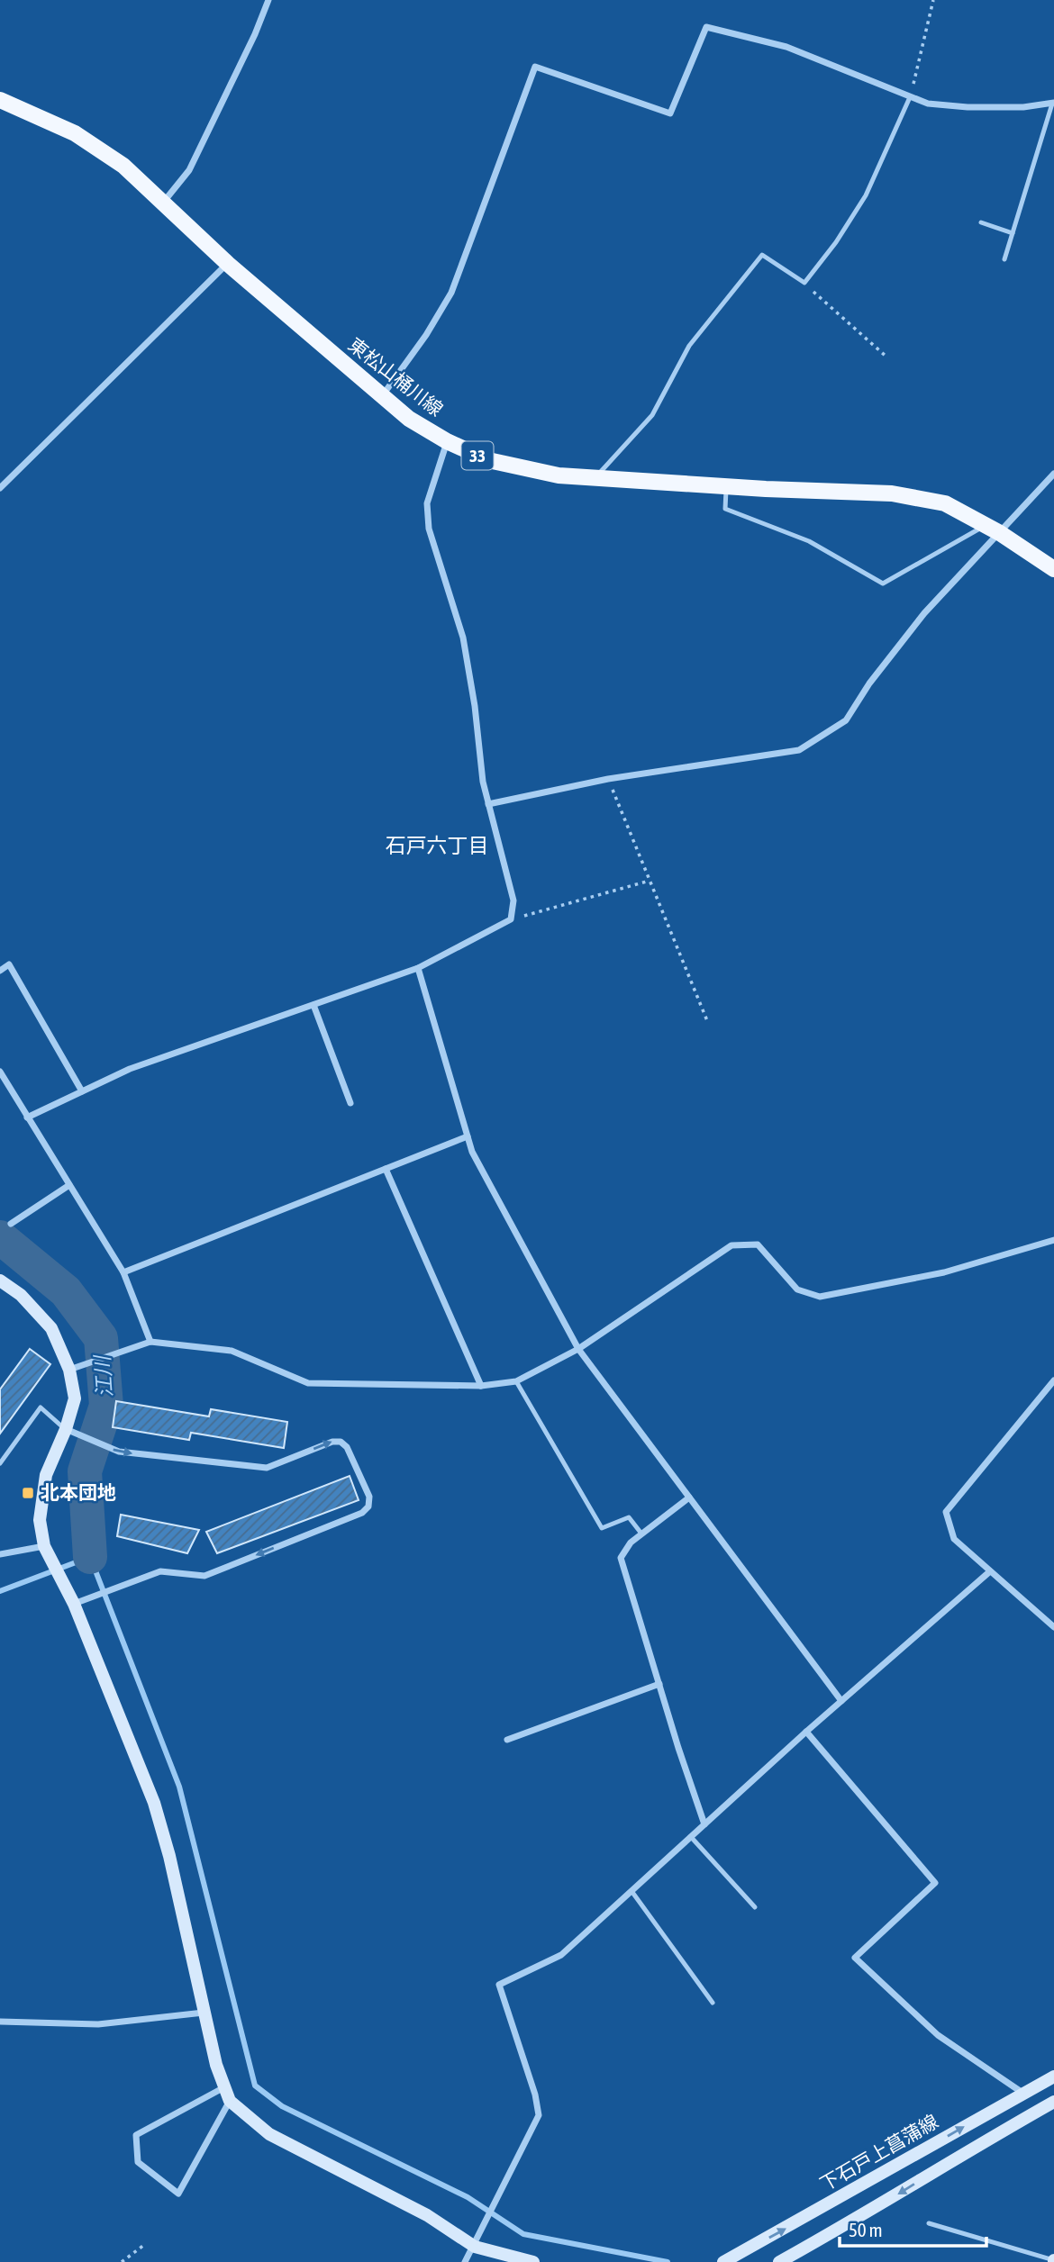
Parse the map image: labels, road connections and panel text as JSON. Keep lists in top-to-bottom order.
{
  "streets": {
    "main road": ["東松山桶川線", "33"],
    "street": ["下石戸上菖蒲線"]
  },
  "districts": ["石戸六丁目"],
  "water": ["江川"],
  "places": {
    "transit": ["北本団地"]
  },
  "scale_bar": "50 m"
}
